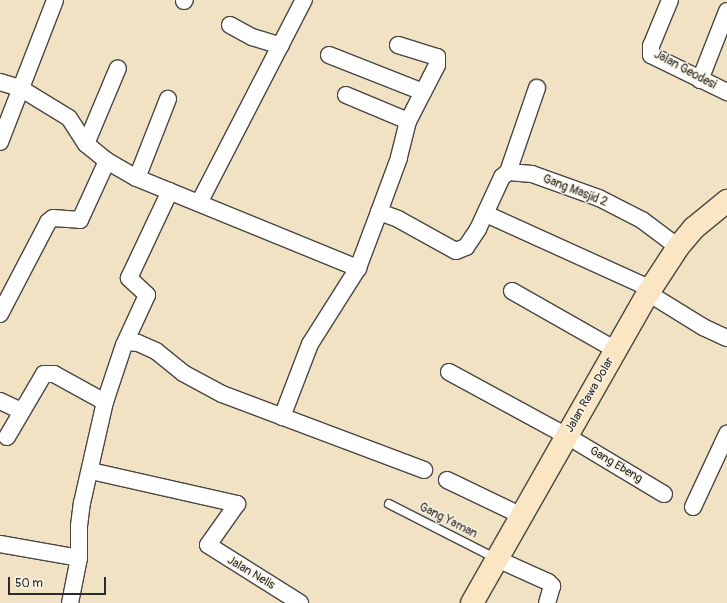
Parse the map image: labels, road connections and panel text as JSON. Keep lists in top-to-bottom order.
{
  "streets": {
    "street": [
      "Jalan Geodesi",
      "Gang Masjid 2",
      "Jalan Rawa Dolar",
      "Gang Ebeng",
      "Jalan Nelis"
    ],
    "lane": ["Gang Yaman"]
  },
  "crossings": [
    ["Gang Masjid 2", "Jalan Rawa Dolar"],
    ["Jalan Rawa Dolar", "Gang Ebeng"],
    ["Jalan Rawa Dolar", "Gang Yaman"]
  ],
  "scale_bar": "50 m"
}
